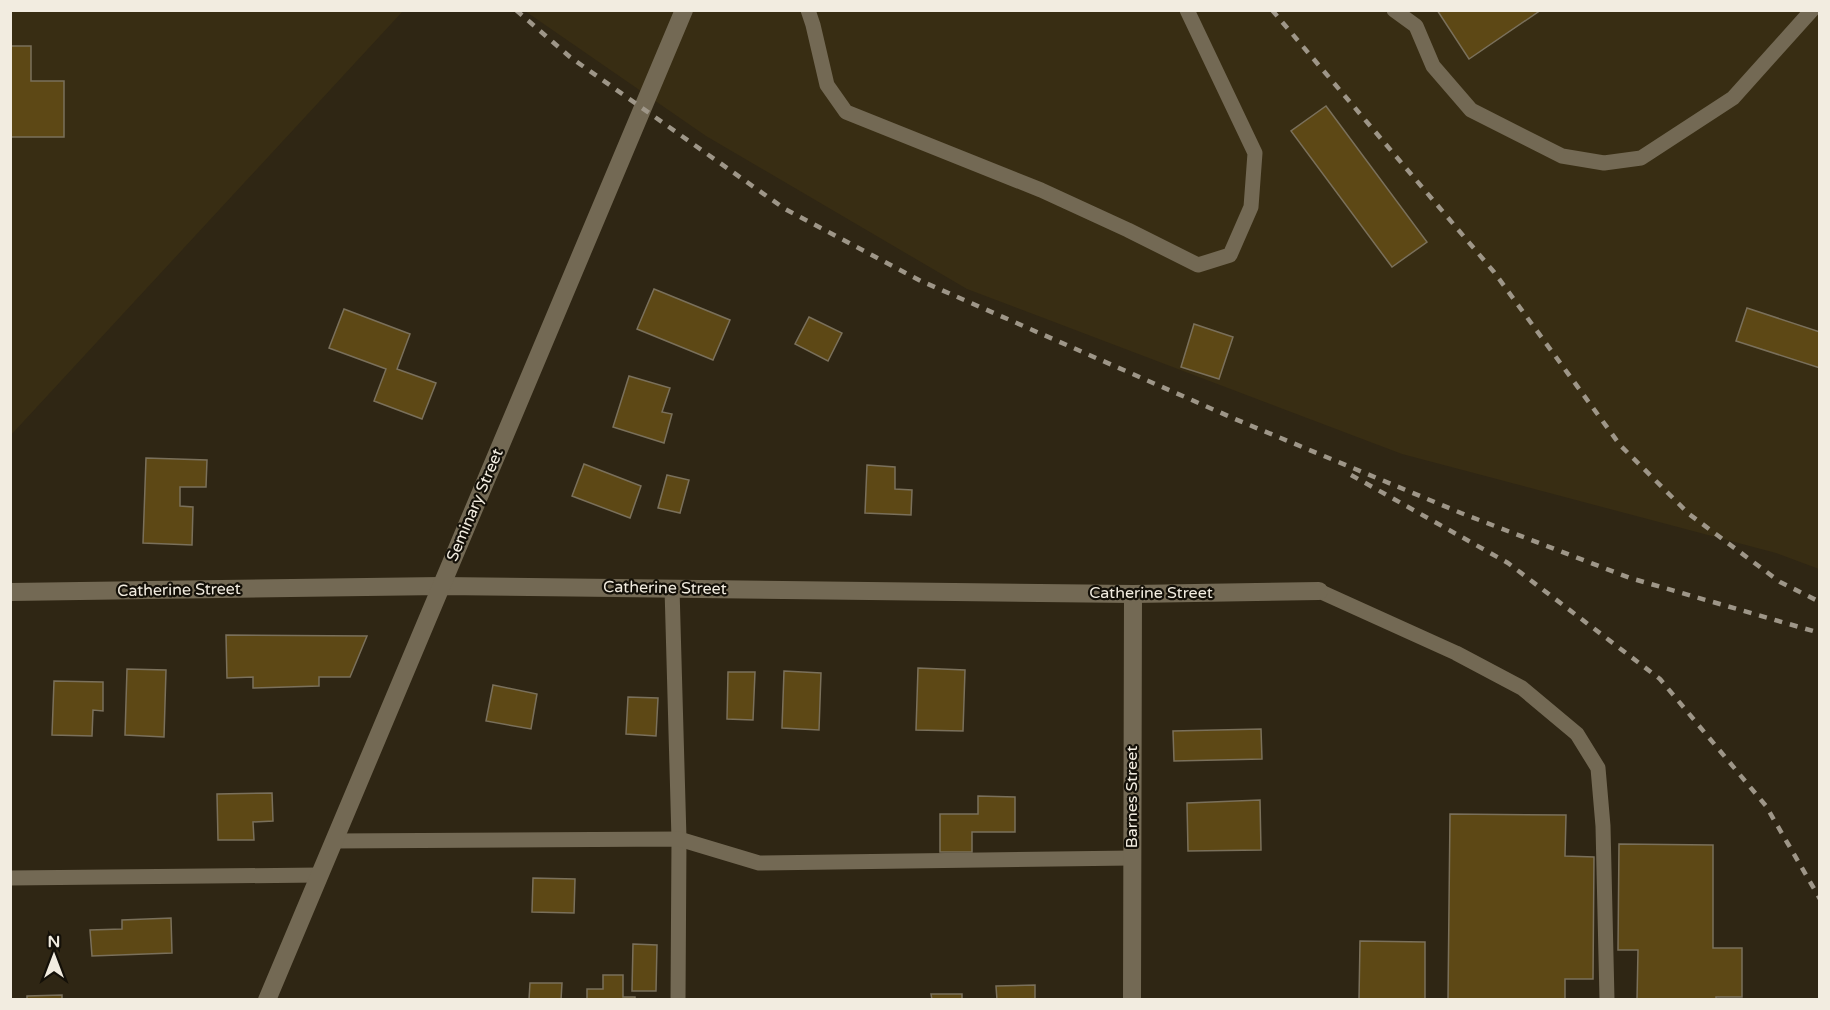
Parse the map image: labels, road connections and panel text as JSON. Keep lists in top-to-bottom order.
{
  "streets": {
    "street": ["Seminary Street", "Catherine Street", "Barnes Street"]
  },
  "crossings": [
    ["Seminary Street", "Catherine Street"],
    ["Catherine Street", "Barnes Street"]
  ],
  "north": "top"
}
